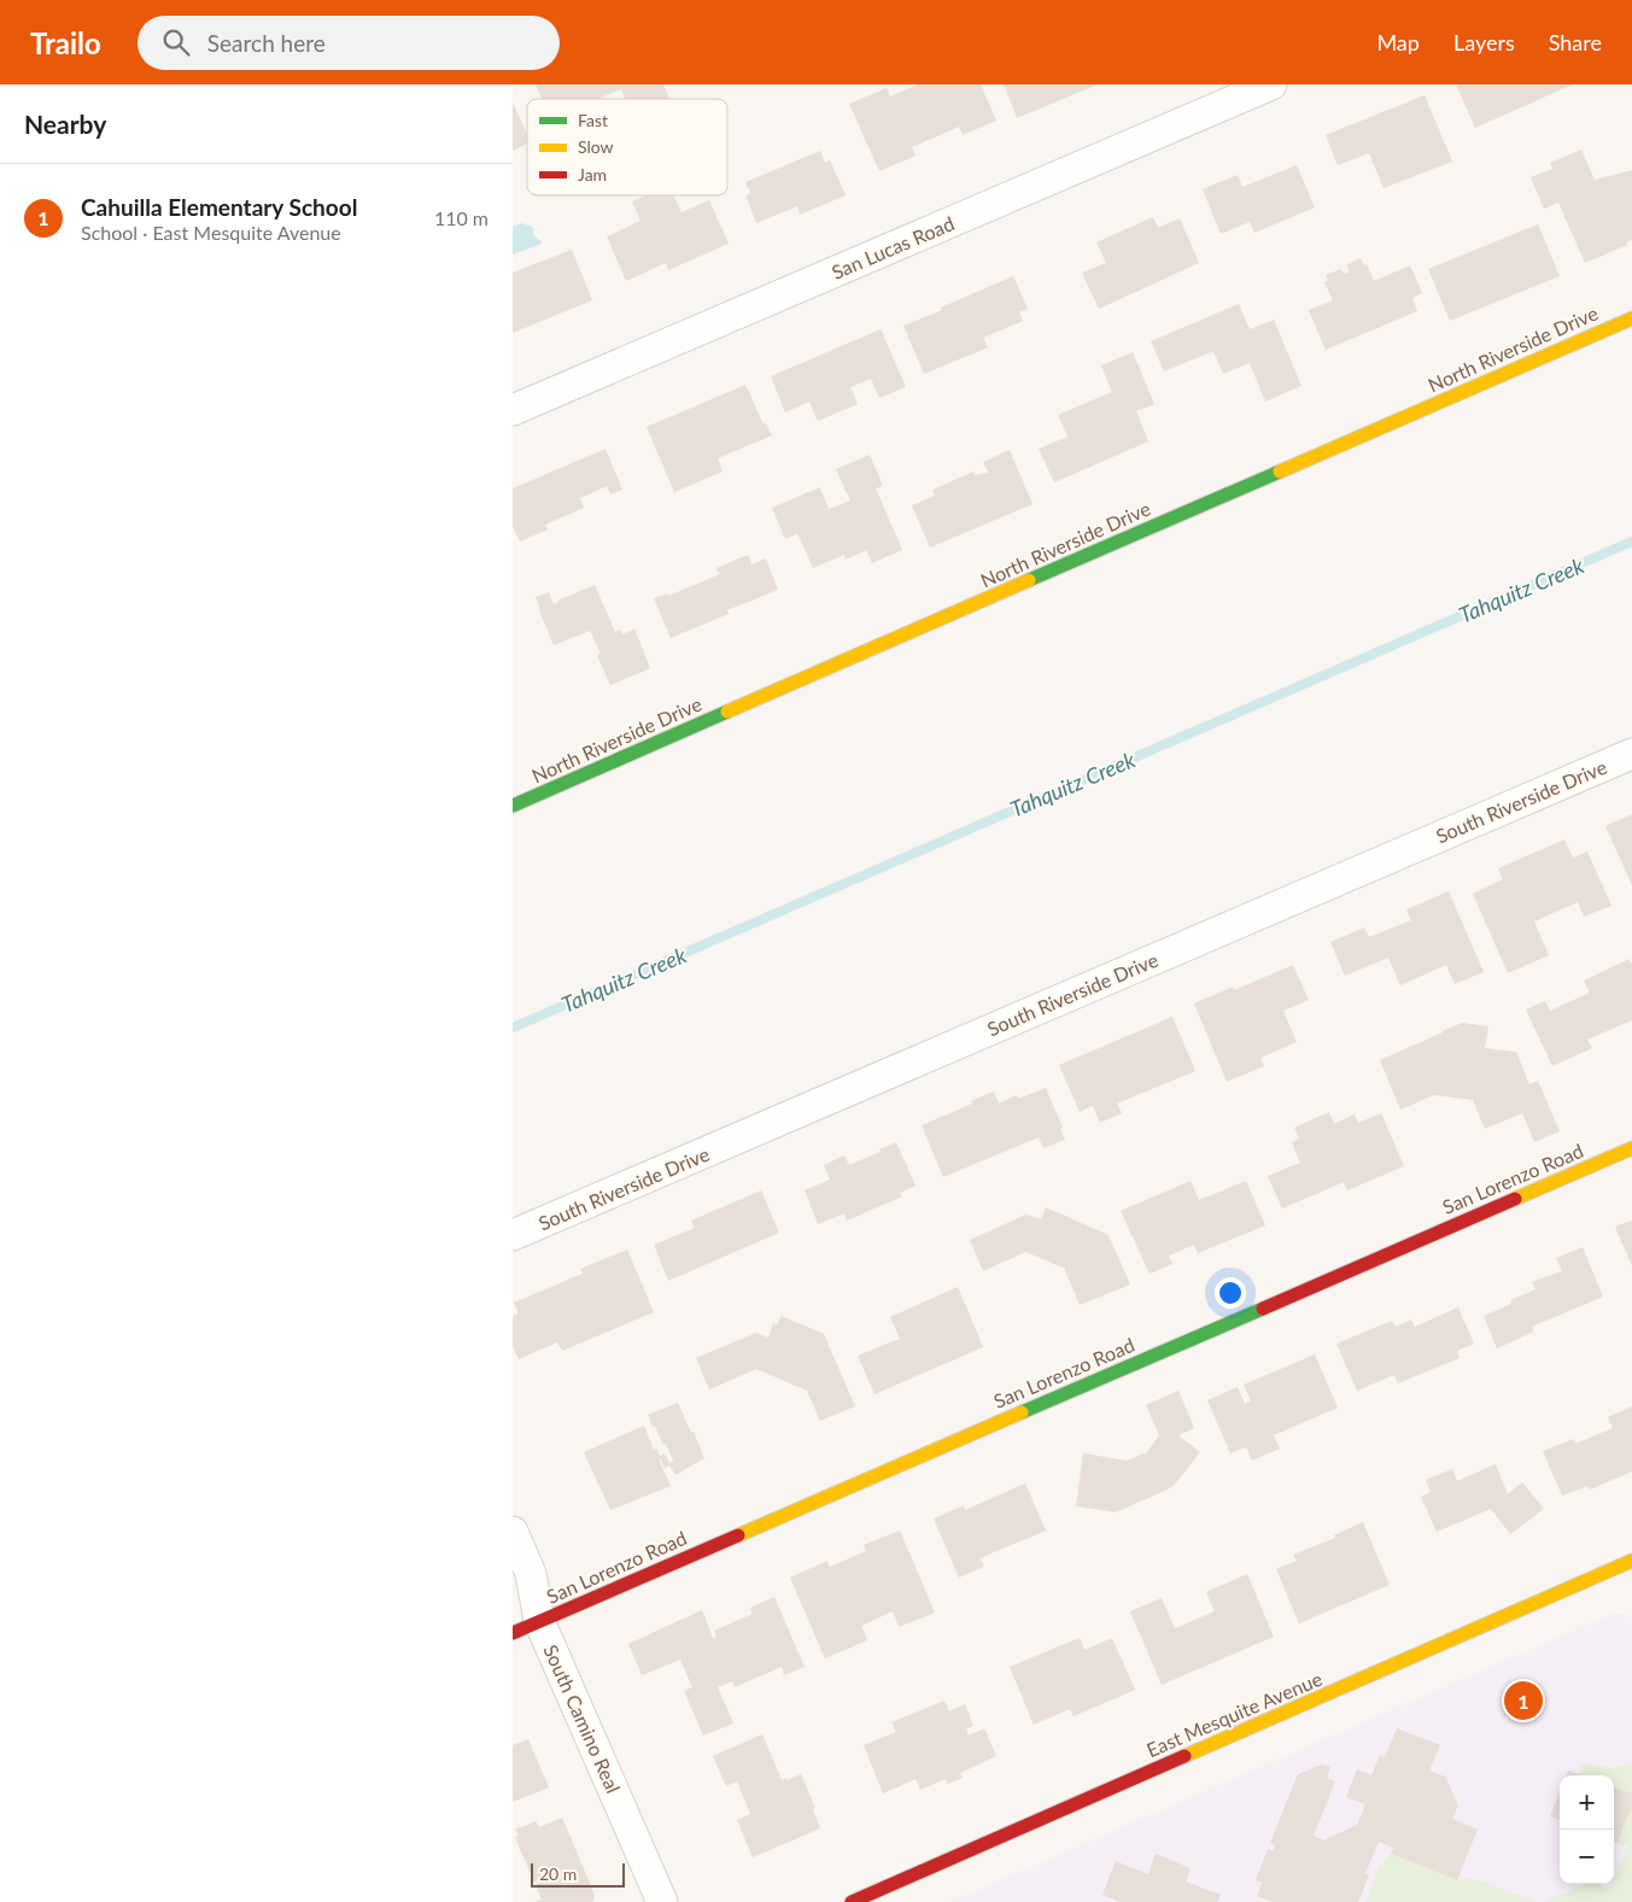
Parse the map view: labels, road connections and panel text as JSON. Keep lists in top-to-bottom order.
{
  "streets": {
    "street": [
      "San Lucas Road",
      "North Riverside Drive",
      "South Riverside Drive",
      "San Lorenzo Road",
      "East Mesquite Avenue",
      "South Camino Real"
    ]
  },
  "crossings": [
    ["San Lorenzo Road", "South Camino Real"]
  ],
  "water": ["Tahquitz Creek"],
  "legend": ["Fast", "Slow", "Jam"],
  "scale_bar": "20 m",
  "page": {
    "header": "Trailo",
    "search": "Search here",
    "nav": ["Map", "Layers", "Share"],
    "heading": "Nearby",
    "list": [
      {
        "mark": "1",
        "name": "Cahuilla Elementary School",
        "note": "School · East Mesquite Avenue",
        "value": "110 m"
      }
    ],
    "pins": "1",
    "map_buttons": ["+", "−"],
    "scale": "20 m"
  }
}
